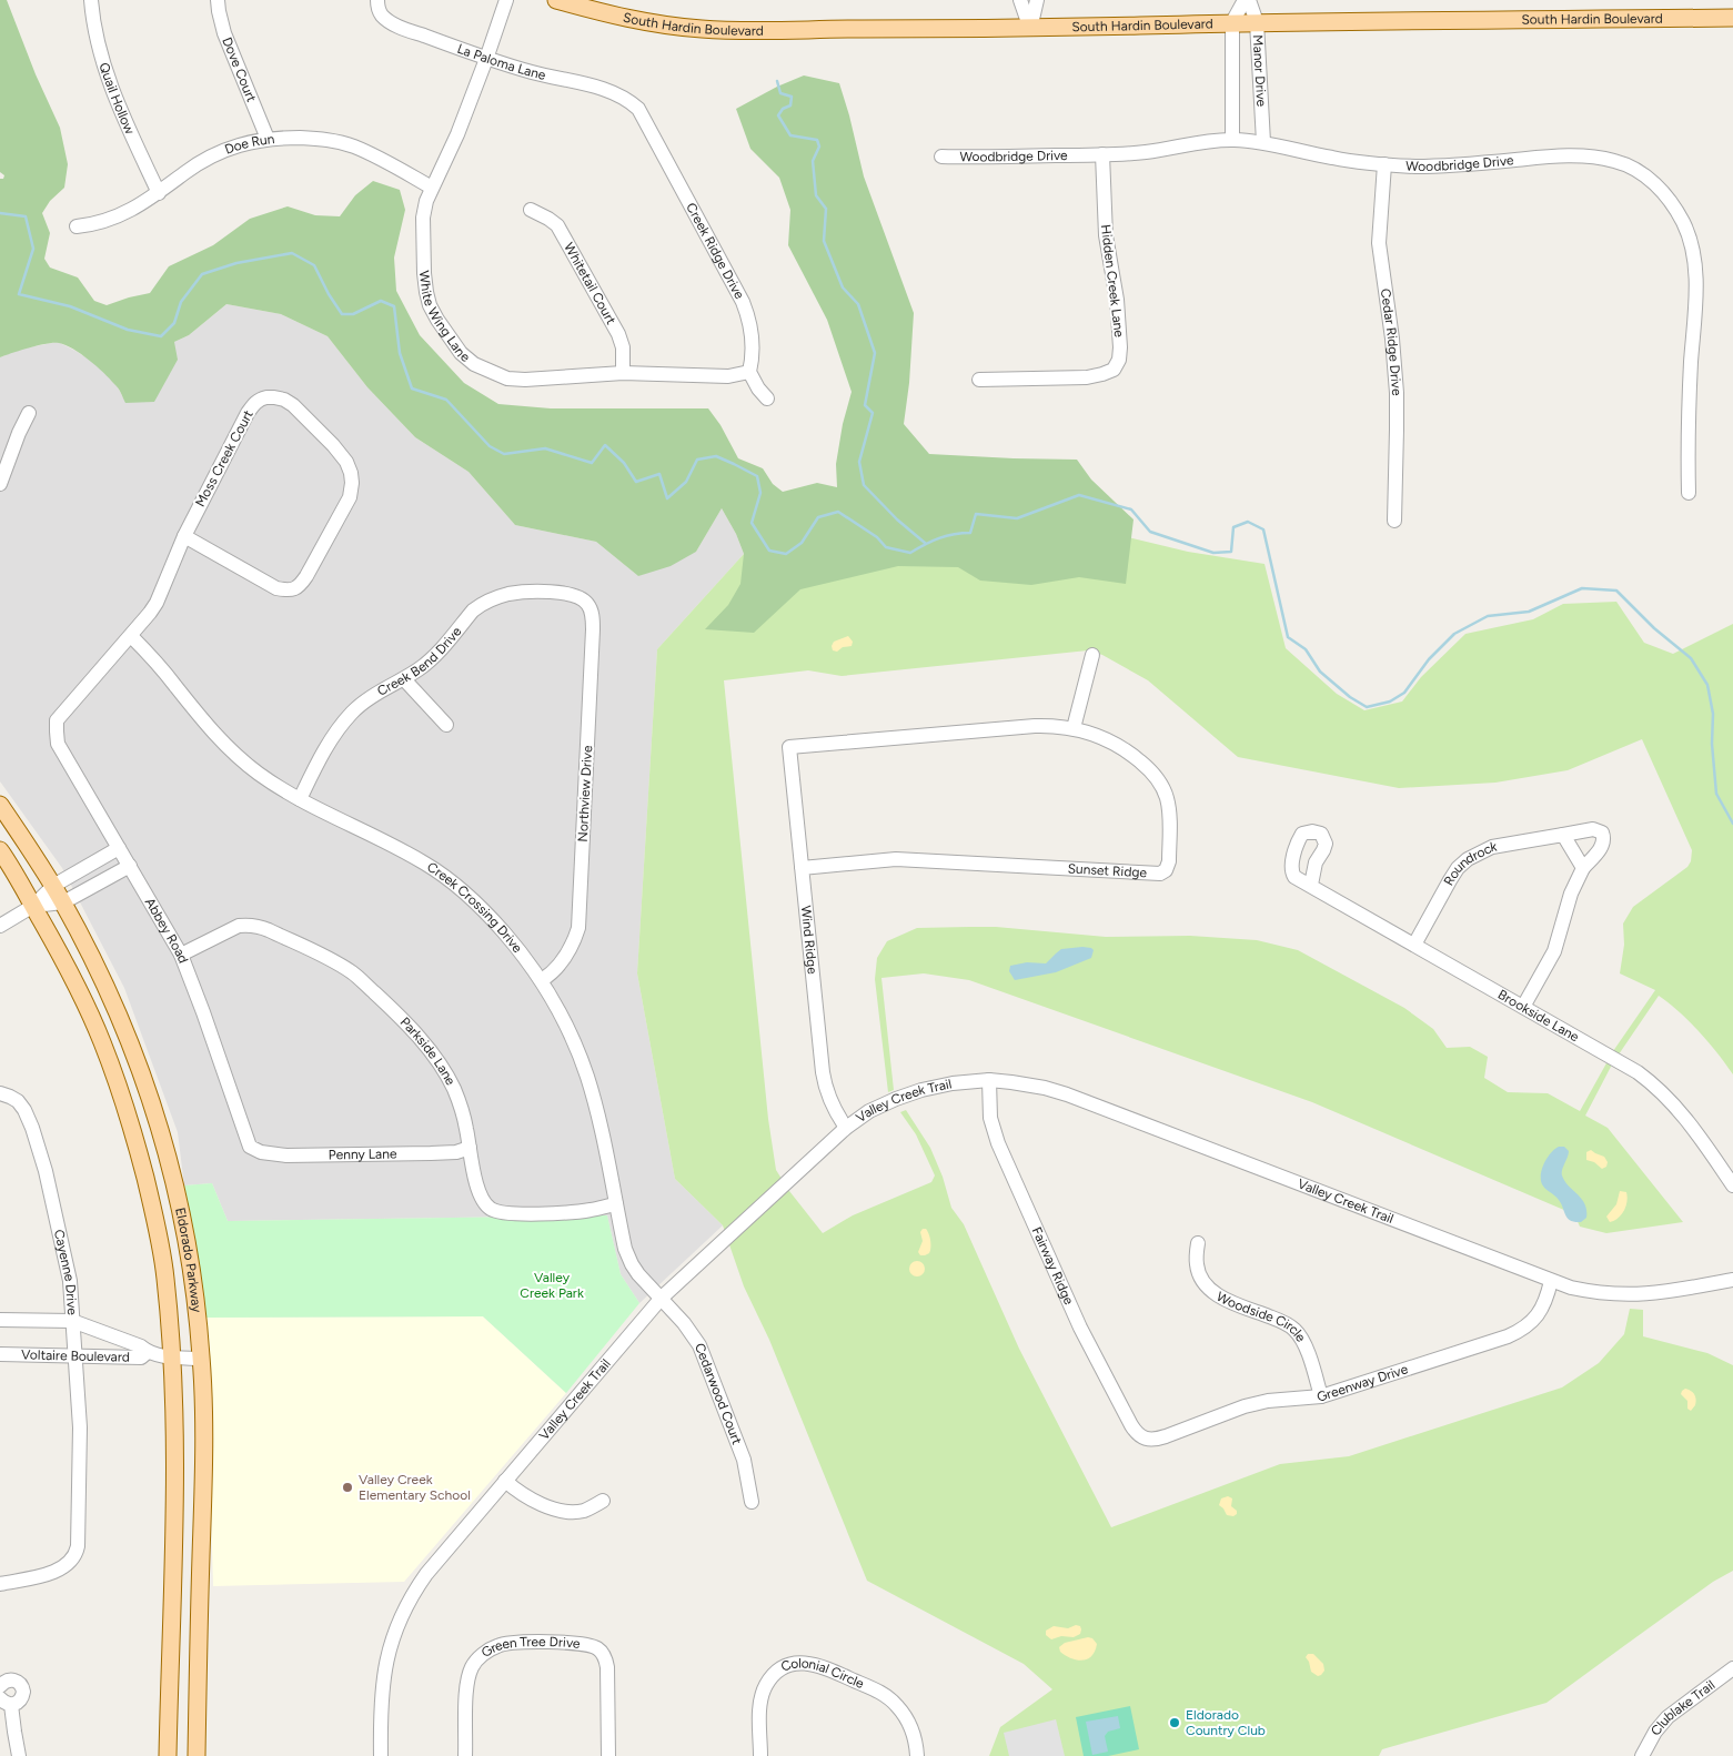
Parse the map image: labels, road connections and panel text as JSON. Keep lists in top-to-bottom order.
{
  "streets": {
    "main road": ["South Hardin Boulevard", "Eldorado Parkway"],
    "street": [
      "La Paloma Lane",
      "Dove Court",
      "Manor Drive",
      "Quail Hollow",
      "Doe Run",
      "Woodbridge Drive",
      "Creek Ridge Drive",
      "Hidden Creek Lane",
      "Whitetail Court",
      "White Wing Lane",
      "Cedar Ridge Drive",
      "Moss Creek Court",
      "Creek Bend Drive",
      "Northview Drive",
      "Roundrock",
      "Sunset Ridge",
      "Creek Crossing Drive",
      "Abbey Road",
      "Wind Ridge",
      "Brookside Lane",
      "Parkside Lane",
      "Valley Creek Trail",
      "Penny Lane",
      "Fairway Ridge",
      "Cayenne Drive",
      "Woodside Circle",
      "Voltaire Boulevard",
      "Greenway Drive",
      "Cedarwood Court",
      "Green Tree Drive",
      "Colonial Circle",
      "Clublake Trail"
    ]
  },
  "crossings": [
    ["South Hardin Boulevard", "Manor Drive"],
    ["La Paloma Lane", "Creek Ridge Drive"],
    ["La Paloma Lane", "White Wing Lane"],
    ["Dove Court", "Doe Run"],
    ["Manor Drive", "Woodbridge Drive"],
    ["Quail Hollow", "Doe Run"],
    ["Doe Run", "White Wing Lane"],
    ["Woodbridge Drive", "Hidden Creek Lane"],
    ["Woodbridge Drive", "Cedar Ridge Drive"],
    ["Creek Ridge Drive", "White Wing Lane"],
    ["Whitetail Court", "White Wing Lane"],
    ["Moss Creek Court", "Creek Crossing Drive"],
    ["Moss Creek Court", "Abbey Road"],
    ["Creek Bend Drive", "Northview Drive"],
    ["Creek Bend Drive", "Creek Crossing Drive"],
    ["Northview Drive", "Creek Crossing Drive"],
    ["Roundrock", "Brookside Lane"],
    ["Sunset Ridge", "Wind Ridge"],
    ["Creek Crossing Drive", "Parkside Lane"],
    ["Creek Crossing Drive", "Valley Creek Trail"],
    ["Creek Crossing Drive", "Cedarwood Court"],
    ["Abbey Road", "Parkside Lane"],
    ["Abbey Road", "Penny Lane"],
    ["Wind Ridge", "Valley Creek Trail"],
    ["Parkside Lane", "Penny Lane"],
    ["Valley Creek Trail", "Fairway Ridge"],
    ["Valley Creek Trail", "Greenway Drive"],
    ["Valley Creek Trail", "Cedarwood Court"],
    ["Eldorado Parkway", "Voltaire Boulevard"],
    ["Fairway Ridge", "Greenway Drive"],
    ["Cayenne Drive", "Voltaire Boulevard"],
    ["Woodside Circle", "Greenway Drive"]
  ],
  "parks": ["Valley Creek Park"],
  "places": ["Valley Creek Elementary School", "Eldorado Country Club"]
}
